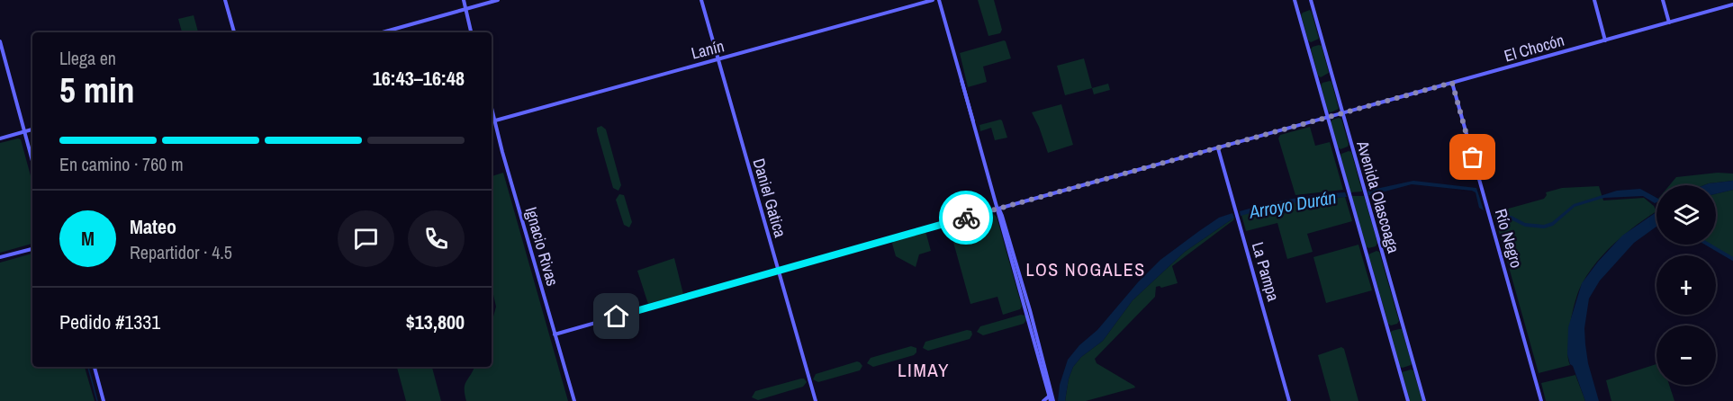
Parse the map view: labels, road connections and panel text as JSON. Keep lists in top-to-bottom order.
{
  "streets": {
    "main road": [
      "El Chocón",
      "Lanín",
      "Avenida Olascoaga",
      "Daniel Gatica",
      "Río Negro",
      "Ignacio Rivas",
      "La Pampa"
    ]
  },
  "crossings": [
    ["El Chocón", "Avenida Olascoaga"],
    ["El Chocón", "Daniel Gatica"],
    ["El Chocón", "Río Negro"],
    ["El Chocón", "Ignacio Rivas"],
    ["El Chocón", "La Pampa"],
    ["Lanín", "Daniel Gatica"],
    ["Lanín", "Ignacio Rivas"]
  ],
  "districts": ["LOS NOGALES", "LIMAY"],
  "water": ["Arroyo Durán"],
  "page": {
    "heading": ["5 min", "Llega en", "16:43–16:48"],
    "panel": [
      "Mateo",
      "Repartidor · 4.5",
      "Pedido #1331",
      "$13,800"
    ],
    "bar": "En camino · 760 m",
    "map_buttons": ["+", "−"],
    "round": "M"
  }
}
